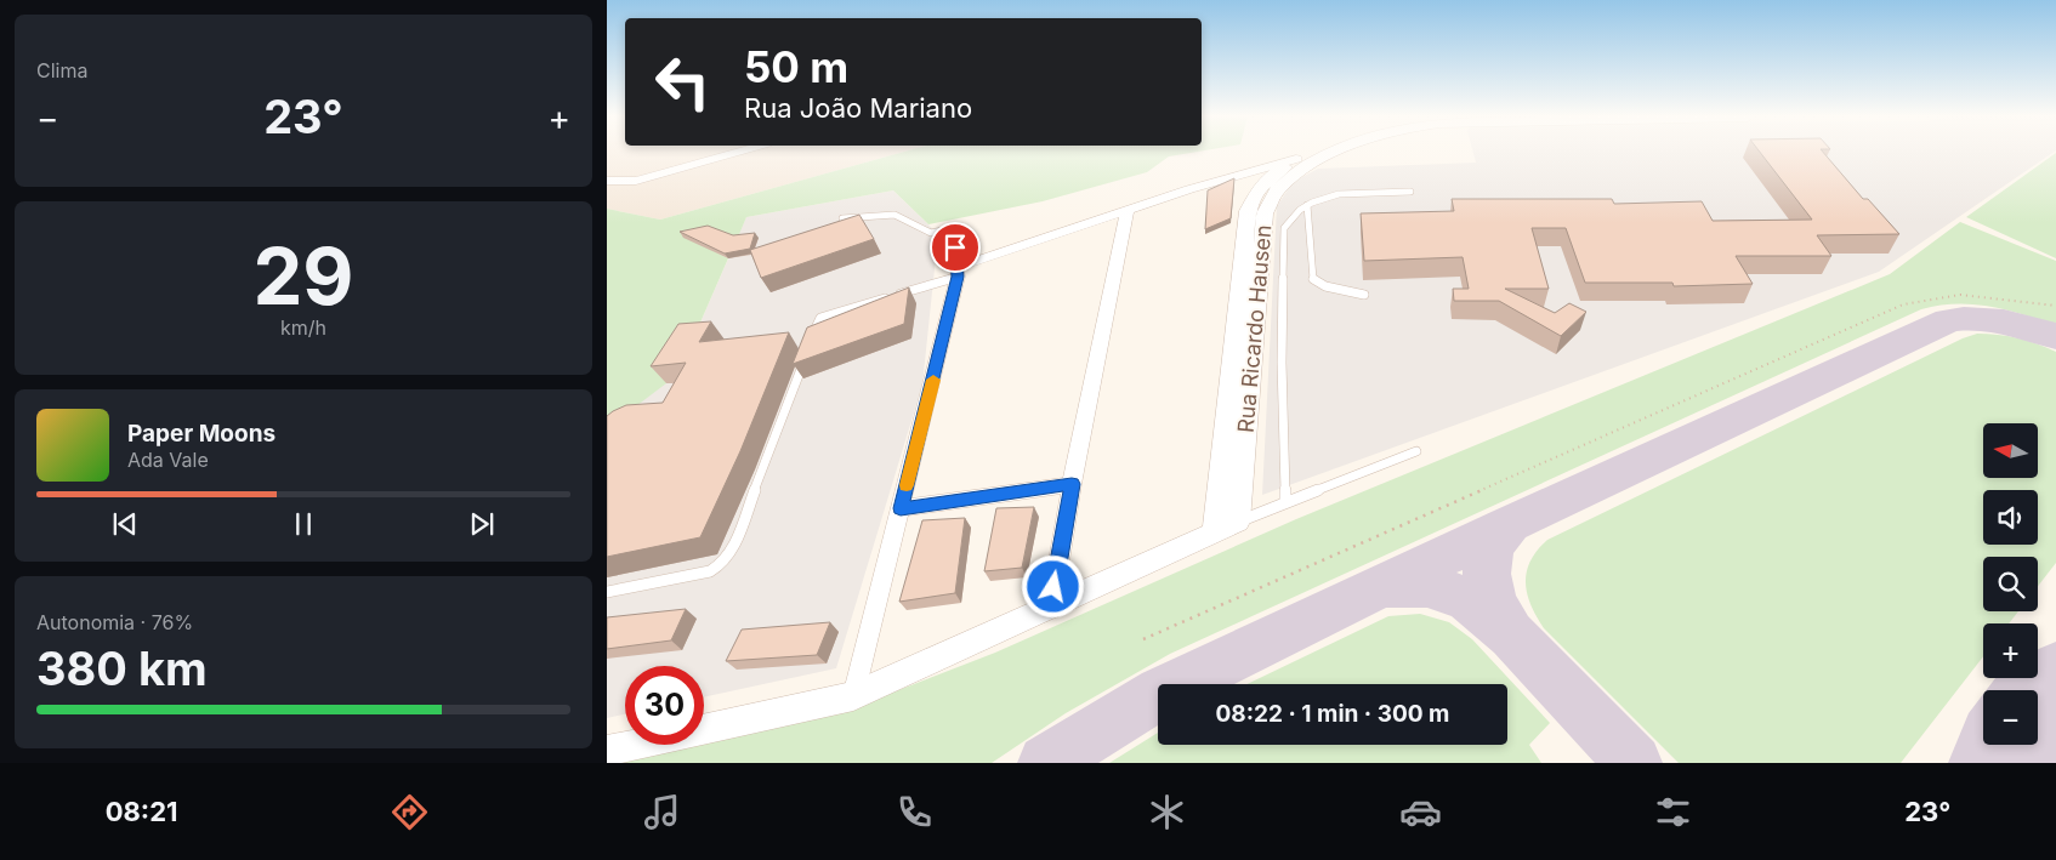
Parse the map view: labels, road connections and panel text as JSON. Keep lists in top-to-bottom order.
{
  "streets": {
    "street": ["Rua Ricardo Hausen"]
  },
  "north": "left",
  "page": {
    "tile": [
      "Clima",
      ["29", "km/h"],
      ["Autonomia · 76%", "380 km"]
    ],
    "turn": ["50 m", "Rua João Mariano"],
    "heat": ["−", "23°", "+"],
    "song": ["Paper Moons", "Ada Vale"],
    "map_buttons": ["+", "−"],
    "limit": "30",
    "trip": "08:22 · 1 min · 300 m",
    "tabs": ["08:21", "23°"]
  }
}
